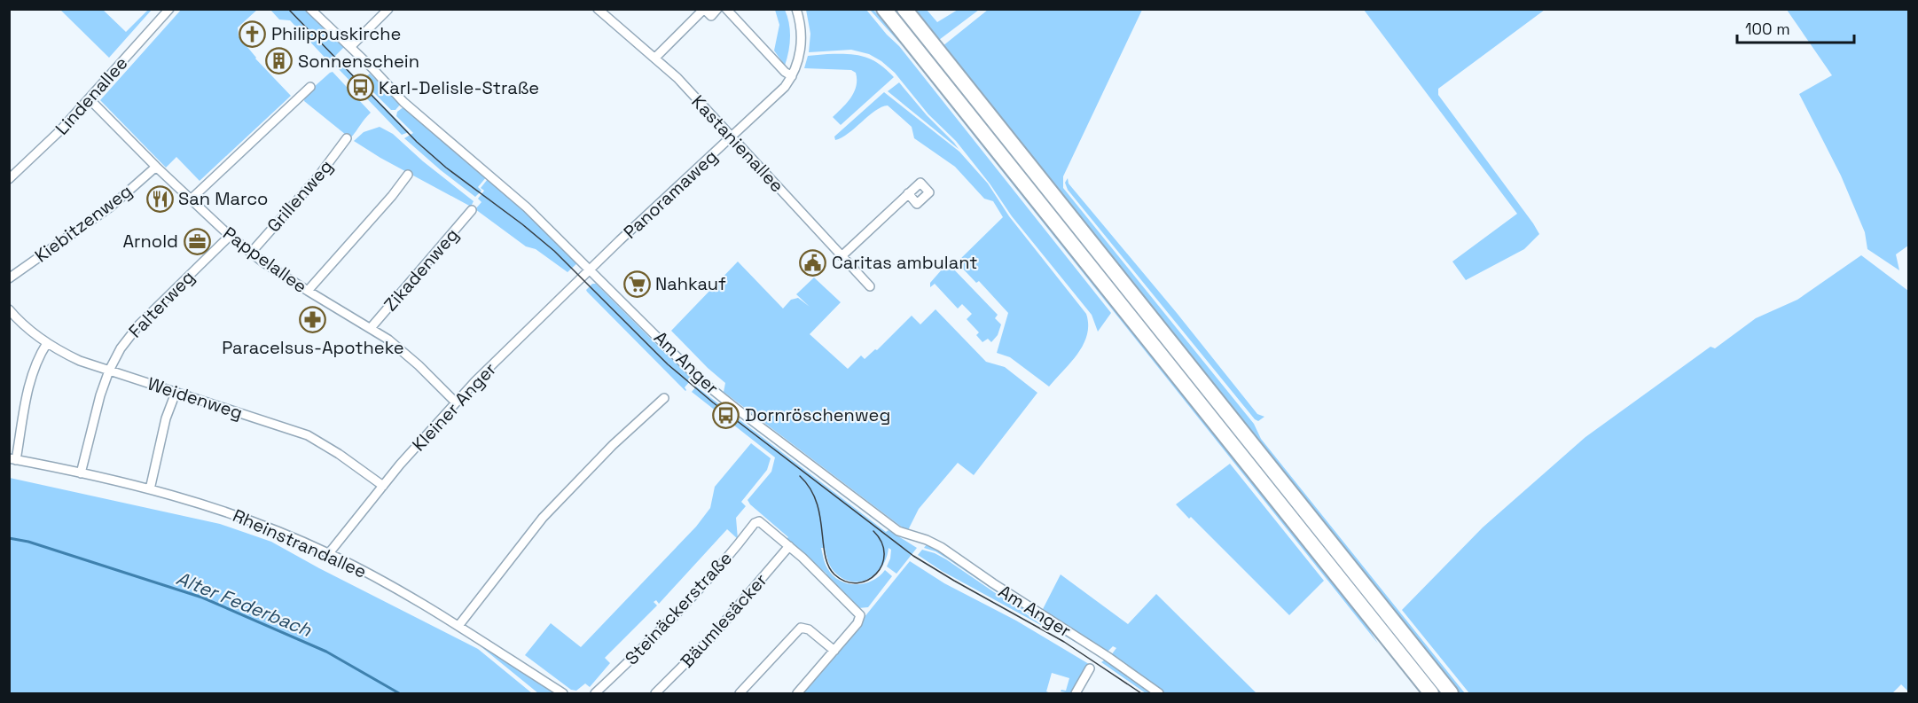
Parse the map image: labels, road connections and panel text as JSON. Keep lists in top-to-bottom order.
{
  "streets": {
    "street": [
      "Lindenallee",
      "Kastanienallee",
      "Panoramaweg",
      "Grillenweg",
      "Kiebitzenweg",
      "Pappelallee",
      "Zikadenweg",
      "Falterweg",
      "Am Anger",
      "Weidenweg",
      "Kleiner Anger",
      "Rheinstrandallee",
      "Steinäckerstraße",
      "Bäumlesäcker"
    ]
  },
  "crossings": [
    ["Lindenallee", "Pappelallee"],
    ["Kastanienallee", "Panoramaweg"],
    ["Panoramaweg", "Am Anger"],
    ["Panoramaweg", "Kleiner Anger"],
    ["Grillenweg", "Pappelallee"],
    ["Kiebitzenweg", "Pappelallee"],
    ["Pappelallee", "Zikadenweg"],
    ["Pappelallee", "Falterweg"],
    ["Pappelallee", "Kleiner Anger"],
    ["Falterweg", "Weidenweg"],
    ["Falterweg", "Rheinstrandallee"],
    ["Am Anger", "Kleiner Anger"],
    ["Weidenweg", "Kleiner Anger"],
    ["Kleiner Anger", "Rheinstrandallee"],
    ["Steinäckerstraße", "Bäumlesäcker"]
  ],
  "water": ["Alter Federbach"],
  "places": {
    "church": ["Philippuskirche"],
    "building": ["Sonnenschein"],
    "bus stop": ["Karl-Delisle-Straße", "Dornröschenweg"],
    "restaurant": ["San Marco"],
    "office": ["Arnold"],
    "public building": ["Caritas ambulant"],
    "supermarket": ["Nahkauf"],
    "pharmacy": ["Paracelsus-Apotheke"]
  },
  "scale_bar": "100 m"
}
